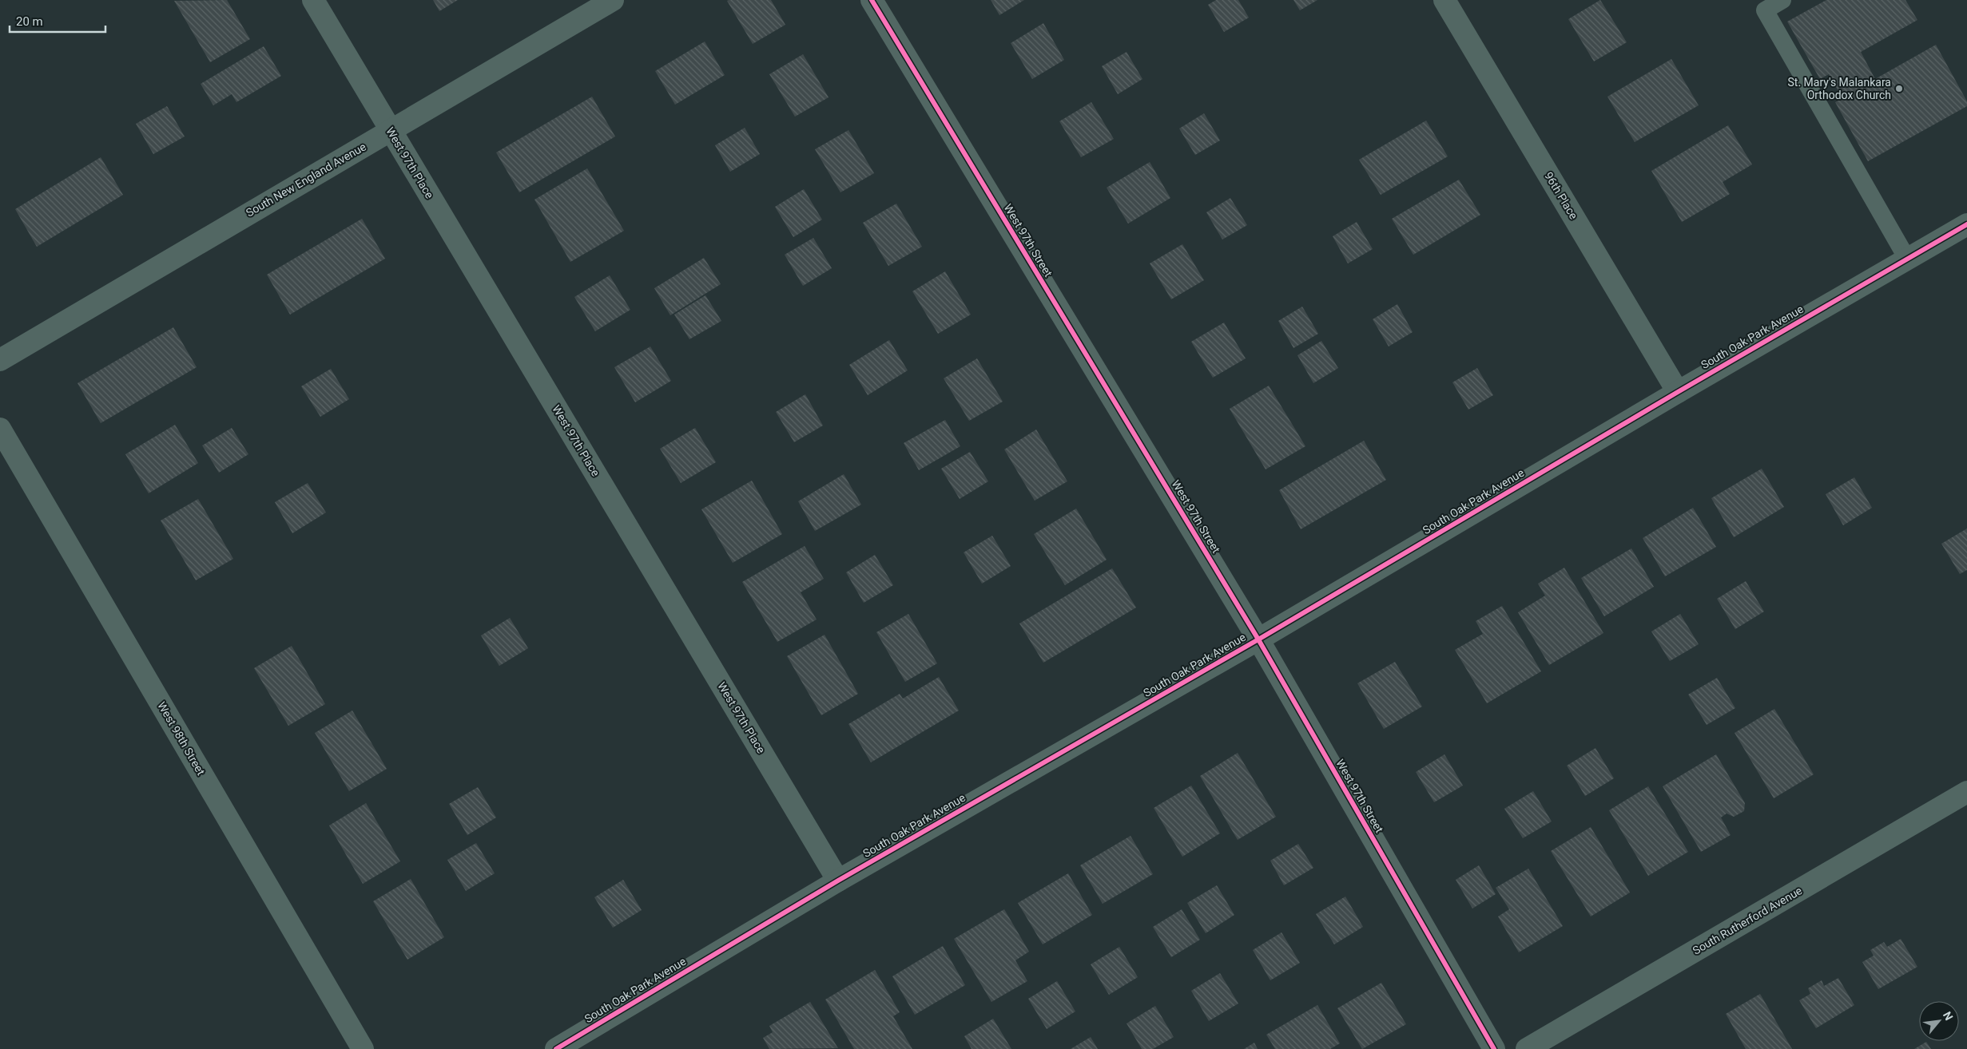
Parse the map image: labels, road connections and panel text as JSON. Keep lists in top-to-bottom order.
{
  "streets": {
    "street": [
      "West 97th Place",
      "South New England Avenue",
      "96th Place",
      "West 97th Street",
      "South Oak Park Avenue",
      "West 98th Street",
      "South Rutherford Avenue"
    ]
  },
  "crossings": [
    ["West 97th Place", "South New England Avenue"],
    ["West 97th Place", "South Oak Park Avenue"],
    ["96th Place", "South Oak Park Avenue"],
    ["West 97th Street", "South Oak Park Avenue"]
  ],
  "places": ["St. Mary's Malankara Orthodox Church"],
  "scale_bar": "20 m",
  "north": "top right"
}
